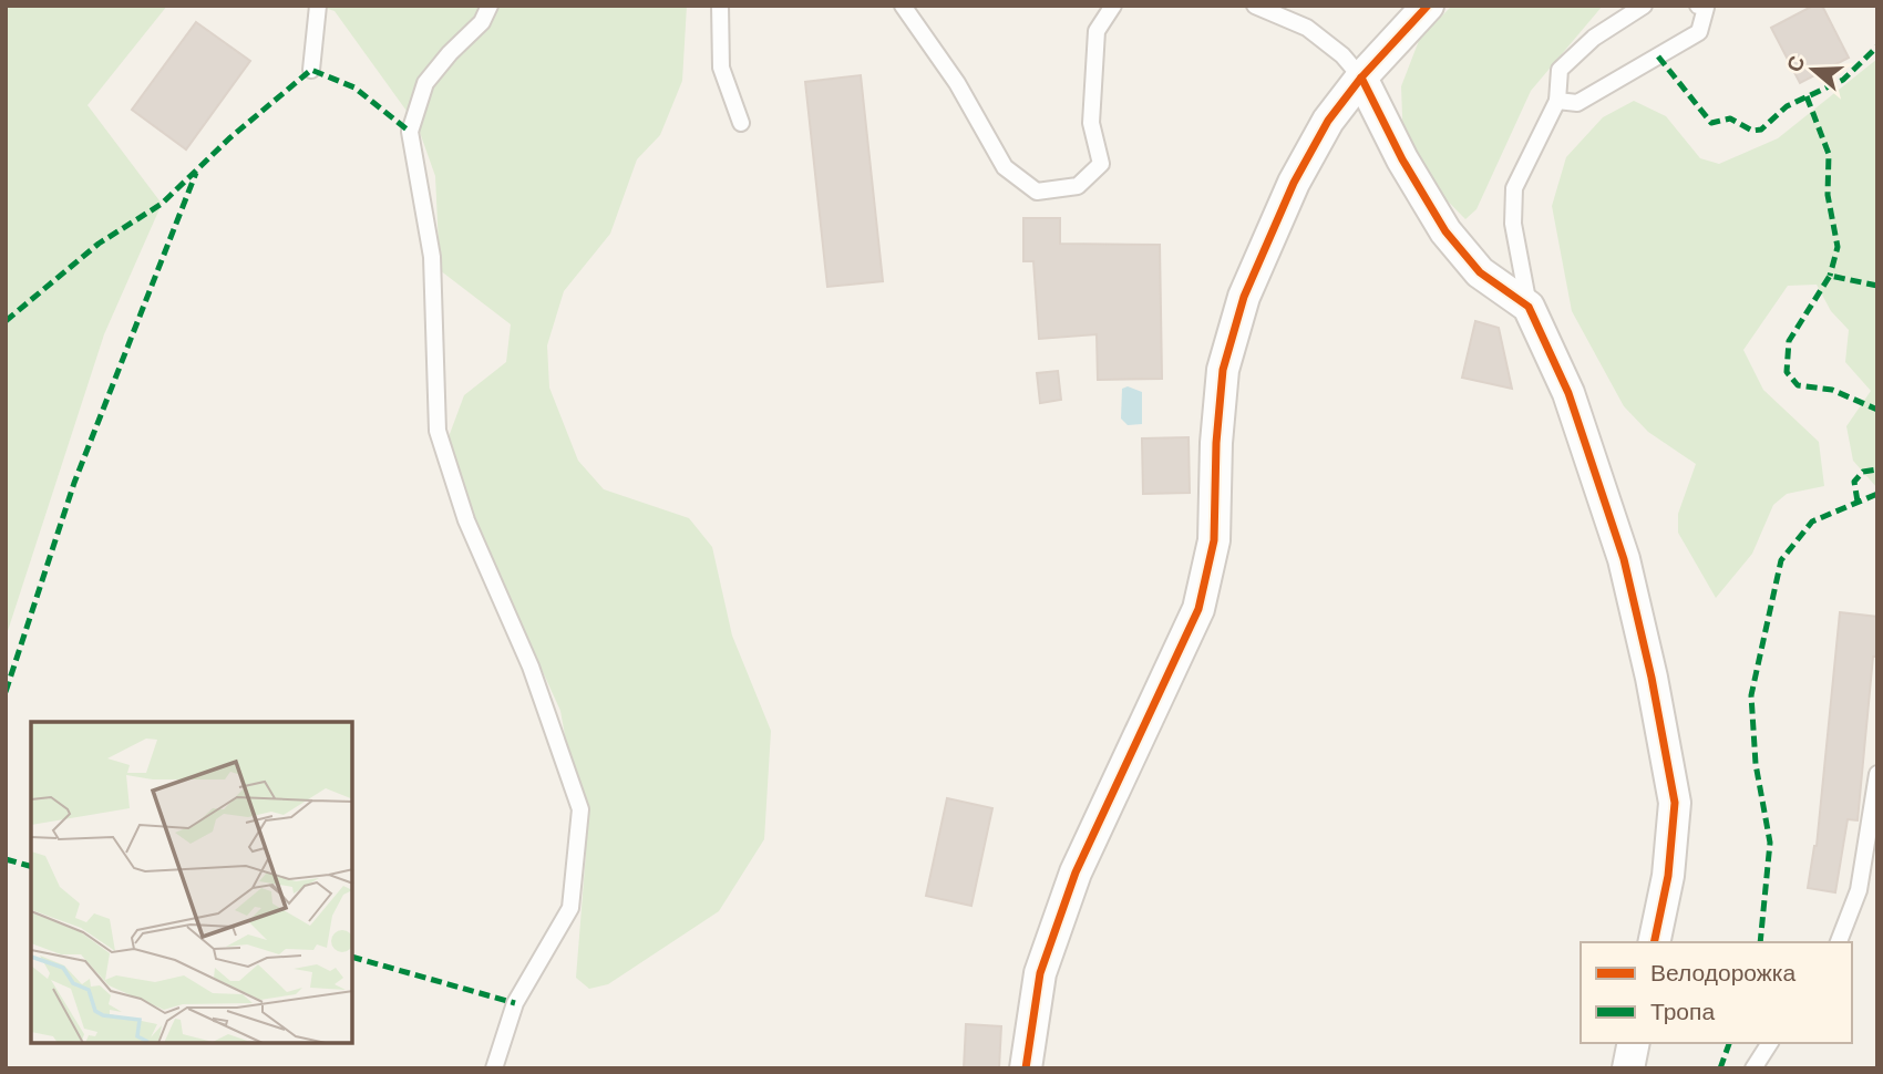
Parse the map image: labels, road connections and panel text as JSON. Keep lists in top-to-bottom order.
{
  "legend": ["Велодорожка", "Тропа"],
  "north": "left"
}
